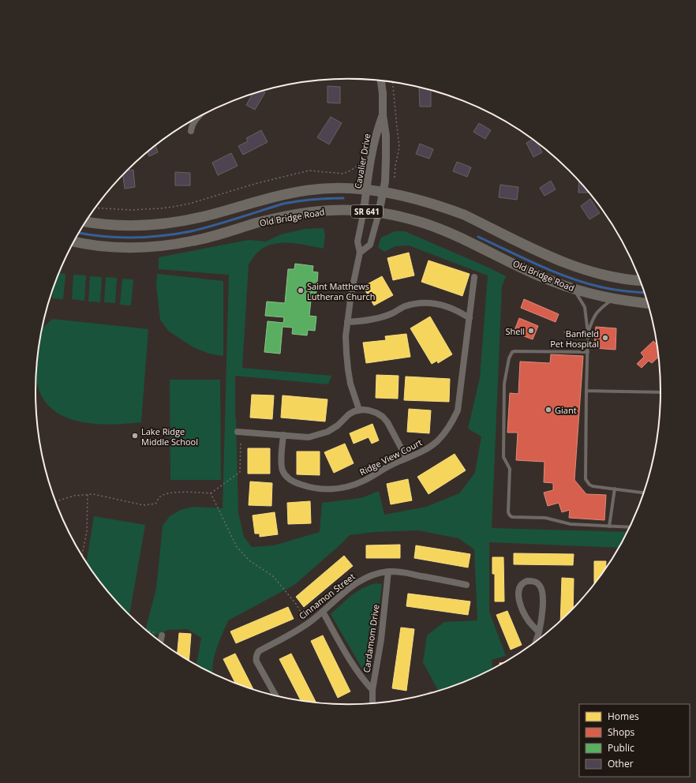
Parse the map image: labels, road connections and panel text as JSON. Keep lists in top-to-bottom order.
{
  "streets": {
    "main road": ["SR 641", "Old Bridge Road"],
    "street": [
      "Cavalier Drive",
      "Ridge View Court",
      "Cinnamon Street",
      "Cardamom Drive"
    ]
  },
  "crossings": [
    ["Cavalier Drive", "Old Bridge Road"],
    ["Cinnamon Street", "Cardamom Drive"]
  ],
  "places": [
    "Saint Matthews Lutheran Church",
    "Shell",
    "Banfield Pet Hospital",
    "Giant",
    "Lake Ridge Middle School"
  ],
  "legend": [
    "Homes",
    "Shops",
    "Public",
    "Other"
  ]
}
